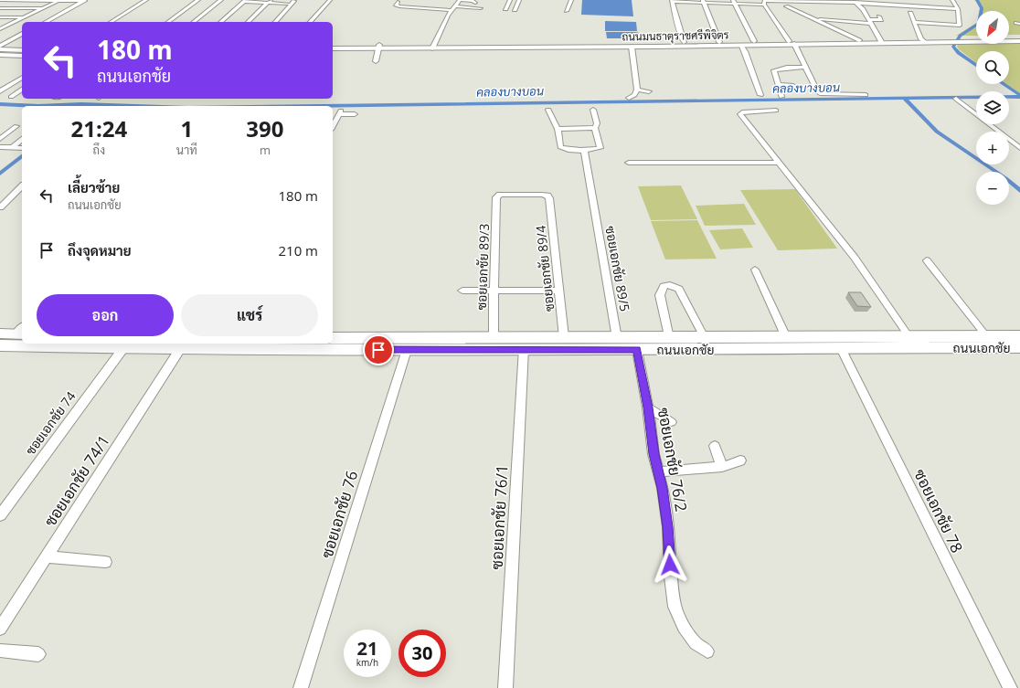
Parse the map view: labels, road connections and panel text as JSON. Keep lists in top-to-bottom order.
{
  "streets": {
    "main road": ["ถนนเอกชัย"],
    "street": [
      "ถนนมนธาตุราชศรีพิจิตร",
      "ซอยเอกชัย 89/3",
      "ซอยเอกชัย 89/4",
      "ซอยเอกชัย 89/5",
      "ซอยเอกชัย 74",
      "ซอยเอกชัย 76/2",
      "ซอยเอกชัย 74/1",
      "ซอยเอกชัย 78",
      "ซอยเอกชัย 76",
      "ซอยเอกชัย 76/1"
    ]
  },
  "crossings": [
    ["ซอยเอกชัย 89/3", "ซอยเอกชัย 89/4"],
    ["ซอยเอกชัย 89/3", "ถนนเอกชัย"],
    ["ซอยเอกชัย 89/4", "ถนนเอกชัย"],
    ["ซอยเอกชัย 89/5", "ถนนเอกชัย"],
    ["ถนนเอกชัย", "ซอยเอกชัย 74"],
    ["ถนนเอกชัย", "ซอยเอกชัย 76/2"],
    ["ถนนเอกชัย", "ซอยเอกชัย 74/1"],
    ["ถนนเอกชัย", "ซอยเอกชัย 78"],
    ["ถนนเอกชัย", "ซอยเอกชัย 76"],
    ["ถนนเอกชัย", "ซอยเอกชัย 76/1"]
  ],
  "water": ["คลองบางบอน"],
  "north": "bottom left",
  "page": {
    "map_buttons": ["+", "−"],
    "turn": ["180 m", "ถนนเอกชัย"],
    "eta": [
      "21:24",
      "ถึง",
      "1",
      "นาที",
      "390",
      "m"
    ],
    "list": [
      {
        "name": "เลี้ยวซ้าย",
        "note": "ถนนเอกชัย",
        "value": "180 m"
      },
      {
        "name": "ถึงจุดหมาย",
        "value": "210 m"
      }
    ],
    "buttons": ["ออก", "แชร์"],
    "speed": "21 km/h",
    "limit": "30"
  }
}
